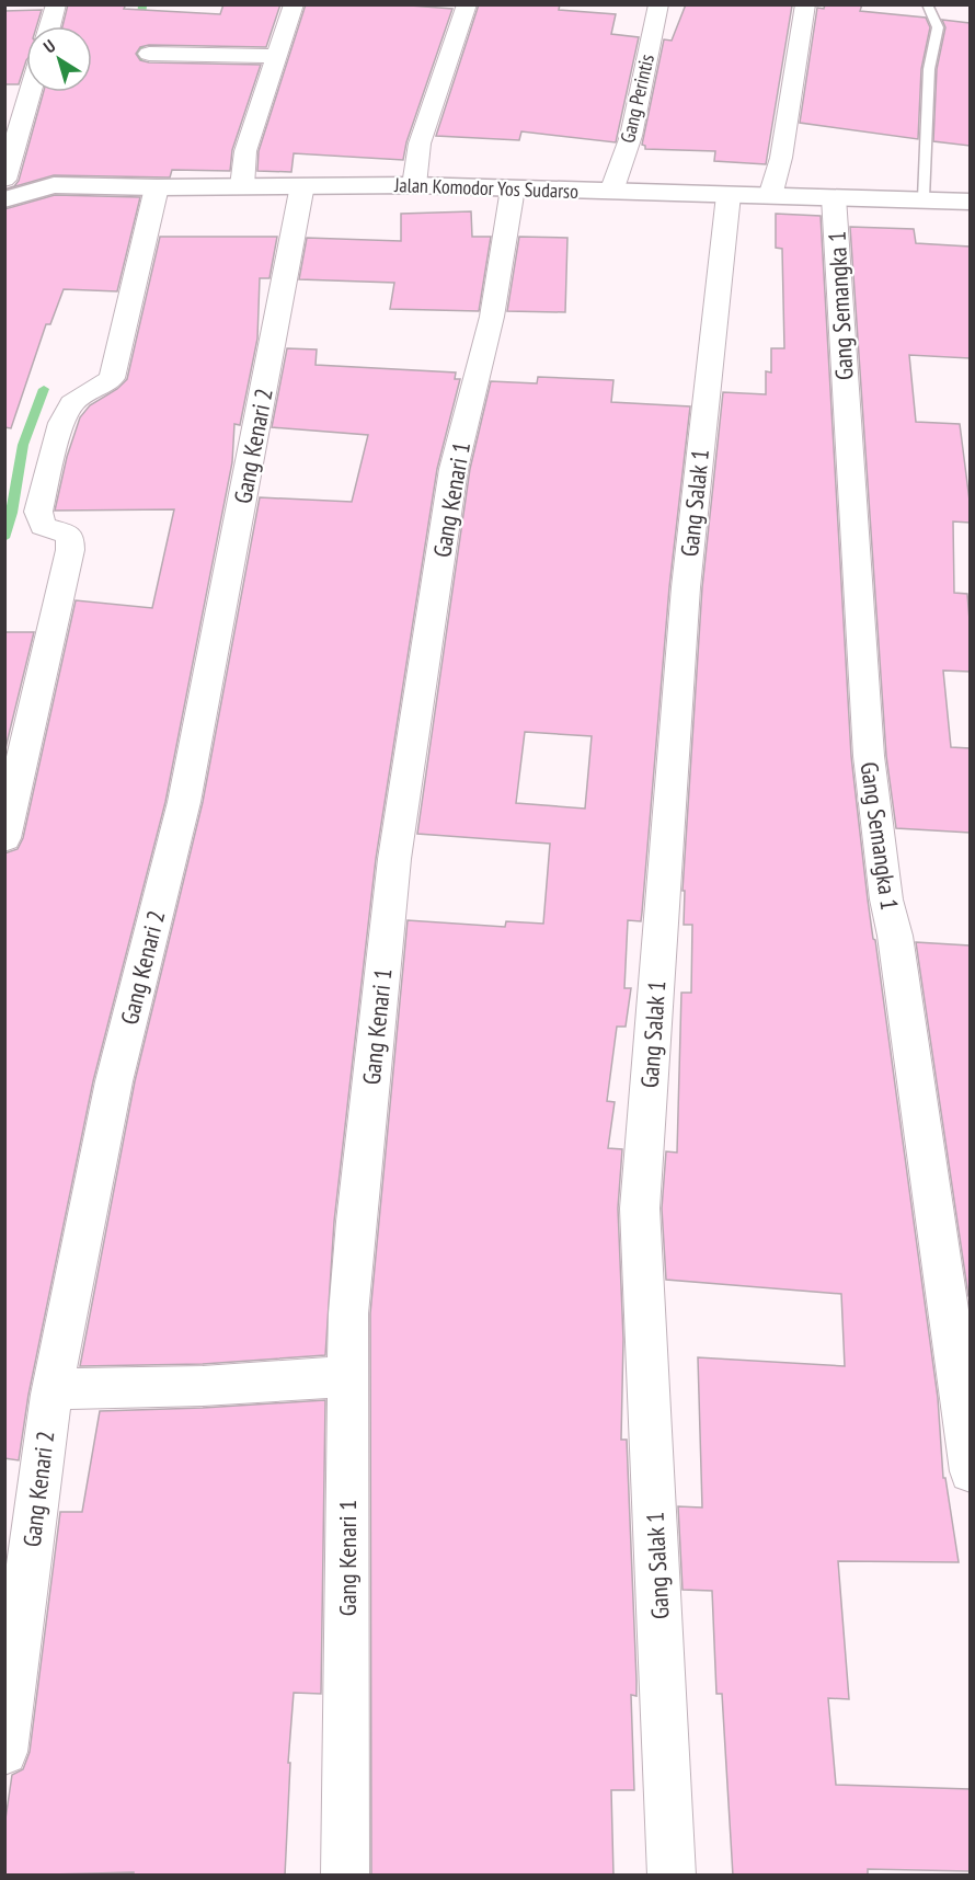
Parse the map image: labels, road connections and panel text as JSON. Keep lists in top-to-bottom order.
{
  "streets": {
    "street": [
      "Gang Perintis",
      "Jalan Komodor Yos Sudarso",
      "Gang Semangka 1",
      "Gang Kenari 2",
      "Gang Kenari 1",
      "Gang Salak 1"
    ]
  },
  "crossings": [
    ["Gang Perintis", "Jalan Komodor Yos Sudarso"],
    ["Jalan Komodor Yos Sudarso", "Gang Semangka 1"],
    ["Jalan Komodor Yos Sudarso", "Gang Kenari 2"],
    ["Jalan Komodor Yos Sudarso", "Gang Kenari 1"],
    ["Jalan Komodor Yos Sudarso", "Gang Salak 1"]
  ],
  "north": "top left"
}
